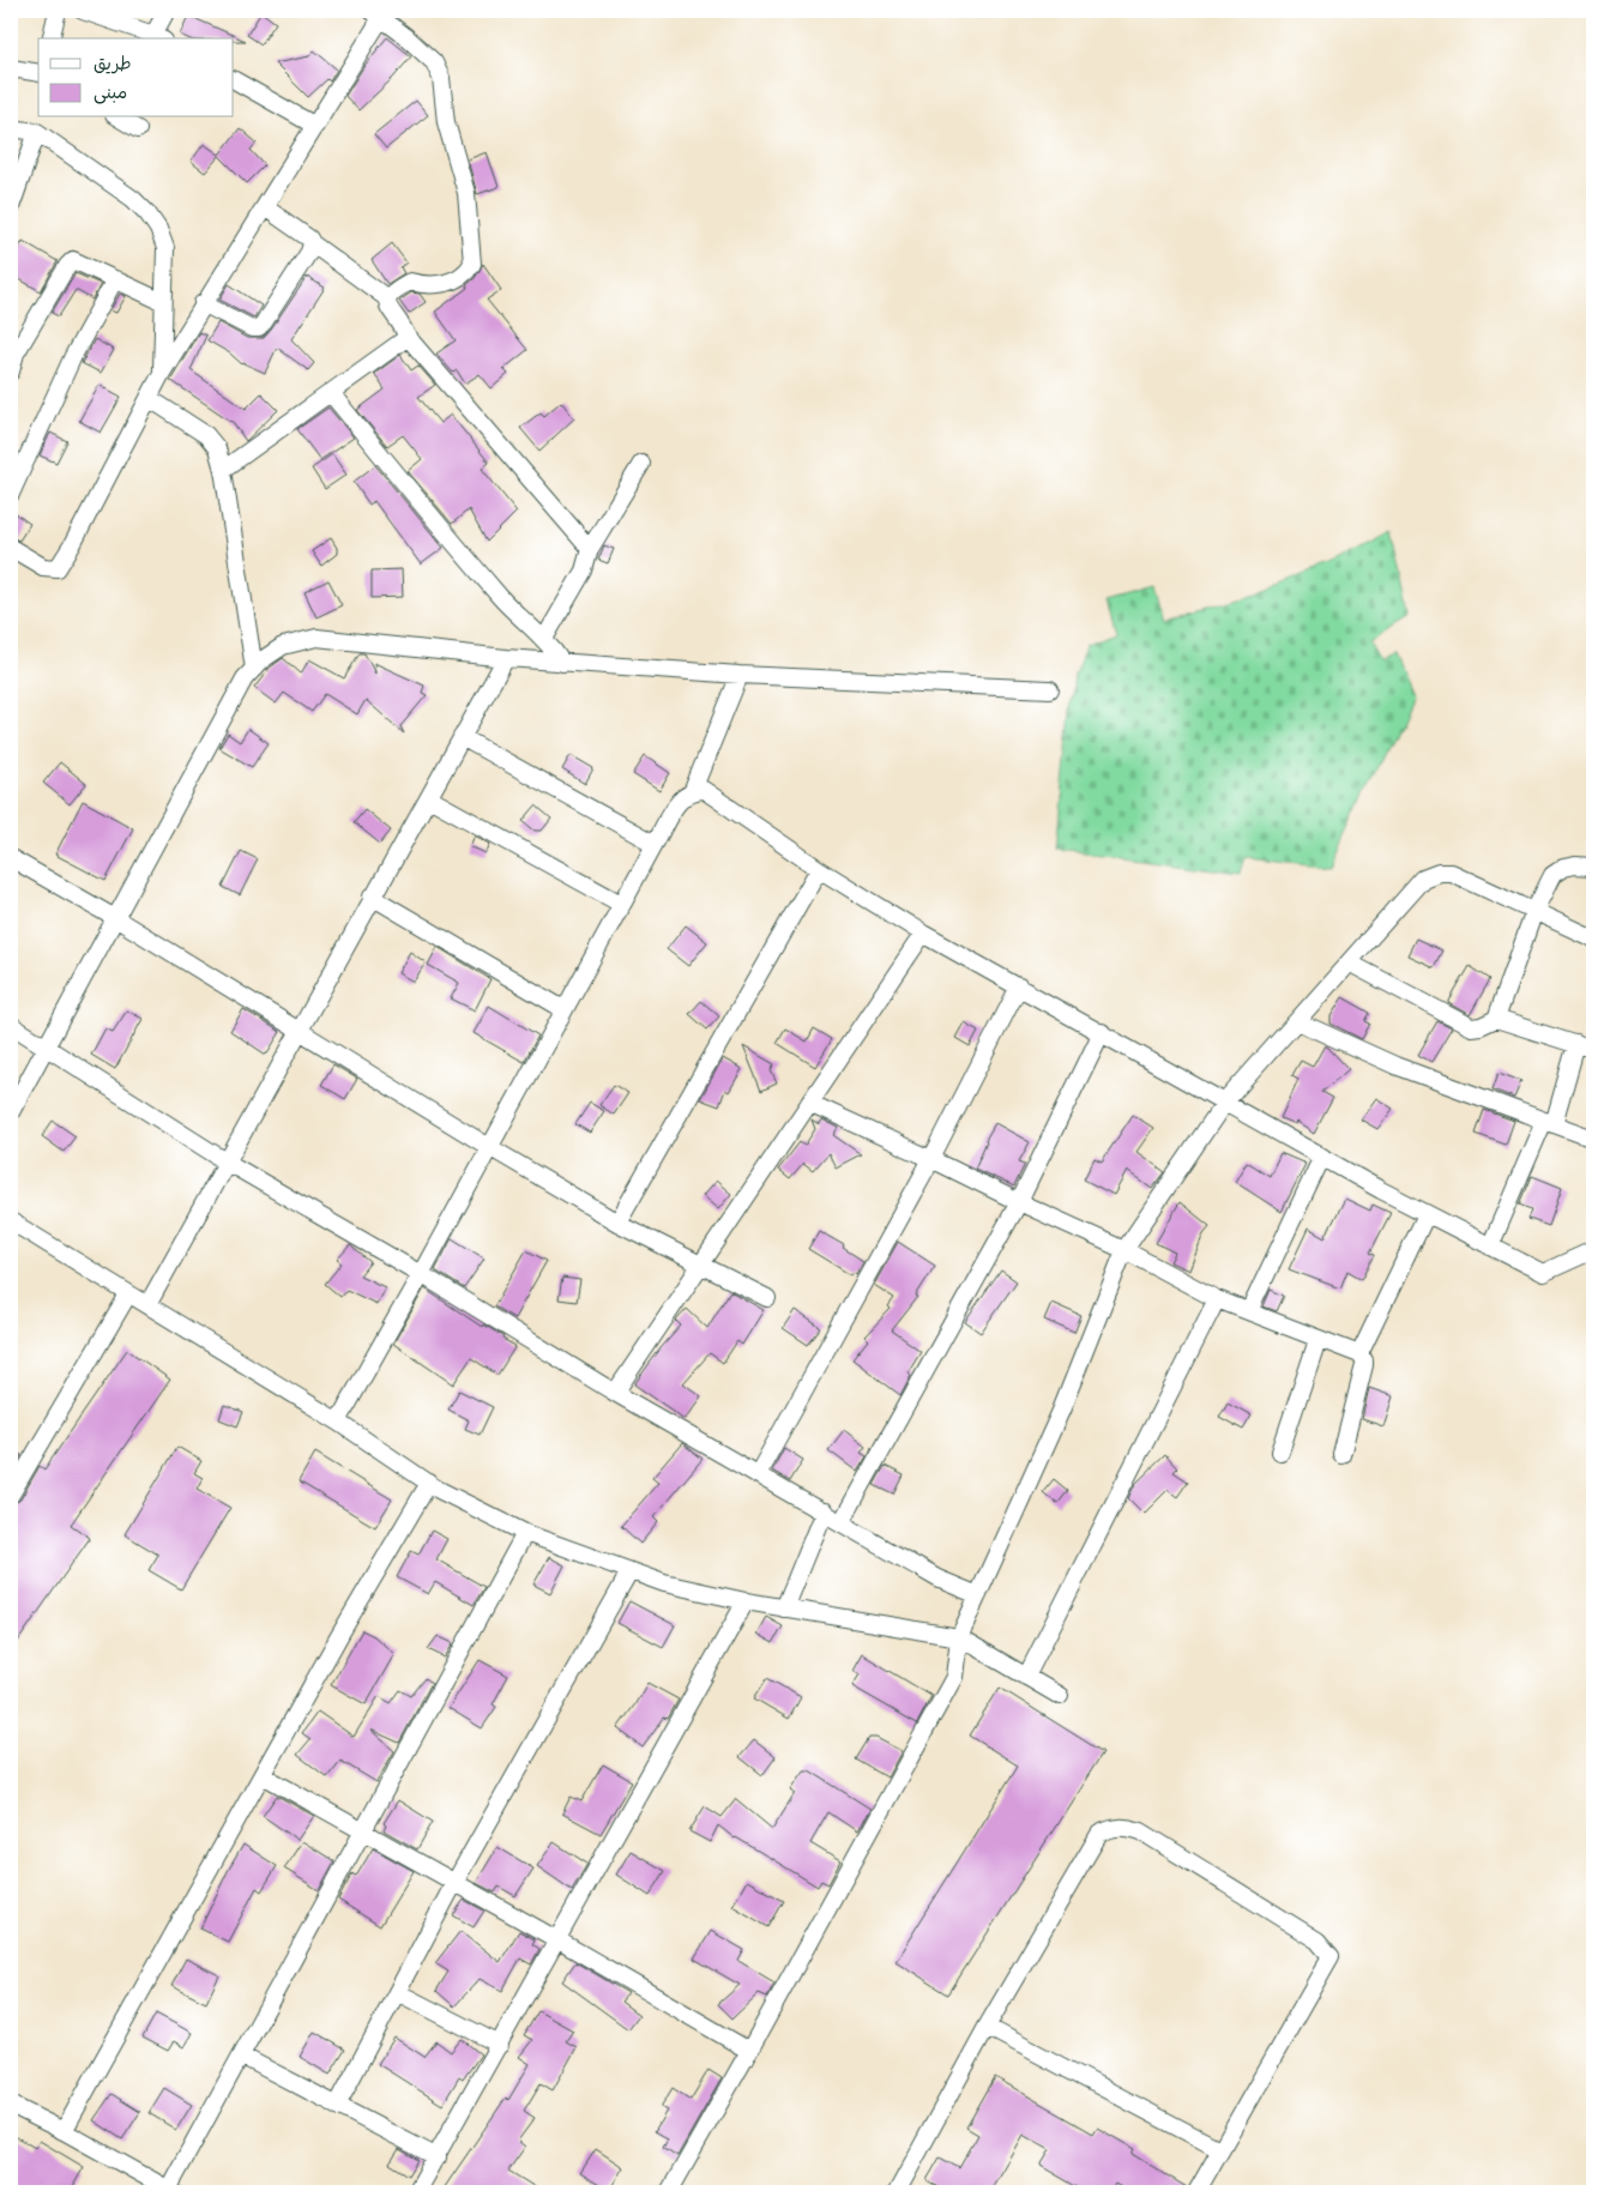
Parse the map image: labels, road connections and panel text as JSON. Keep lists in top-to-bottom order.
{
  "legend": ["طريق", "مبنى"]
}
